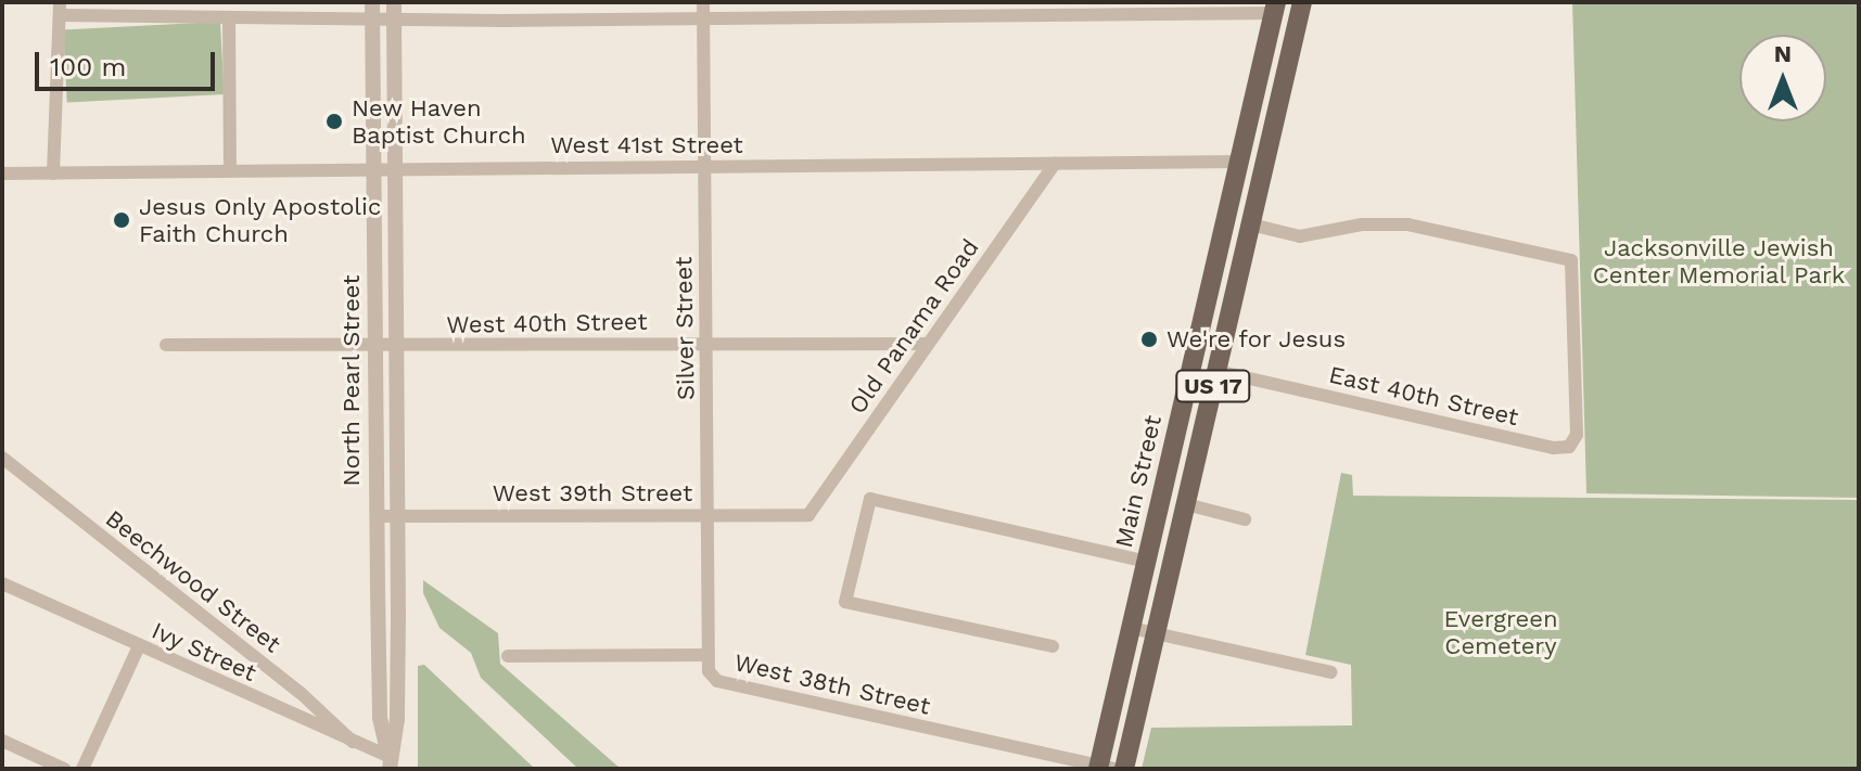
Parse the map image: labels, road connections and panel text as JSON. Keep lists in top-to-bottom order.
{
  "streets": {
    "main road": ["US 17", "Main Street"],
    "street": [
      "West 41st Street",
      "West 40th Street",
      "Old Panama Road",
      "Silver Street",
      "North Pearl Street",
      "East 40th Street",
      "West 39th Street",
      "Beechwood Street",
      "Ivy Street",
      "West 38th Street"
    ]
  },
  "crossings": [
    ["West 41st Street", "Old Panama Road"],
    ["West 41st Street", "Silver Street"],
    ["West 41st Street", "North Pearl Street"],
    ["West 41st Street", "Main Street"],
    ["West 40th Street", "Old Panama Road"],
    ["West 40th Street", "Silver Street"],
    ["West 40th Street", "North Pearl Street"],
    ["Old Panama Road", "West 39th Street"],
    ["Silver Street", "West 39th Street"],
    ["Silver Street", "West 38th Street"],
    ["North Pearl Street", "West 39th Street"],
    ["North Pearl Street", "Ivy Street"],
    ["US 17", "East 40th Street"],
    ["Main Street", "West 38th Street"],
    ["Beechwood Street", "Ivy Street"]
  ],
  "parks": ["Jacksonville Jewish Center Memorial Park", "Evergreen Cemetery"],
  "places": ["New Haven Baptist Church", "Jesus Only Apostolic Faith Church", "We're for Jesus"],
  "scale_bar": "100 m",
  "north": "top"
}
